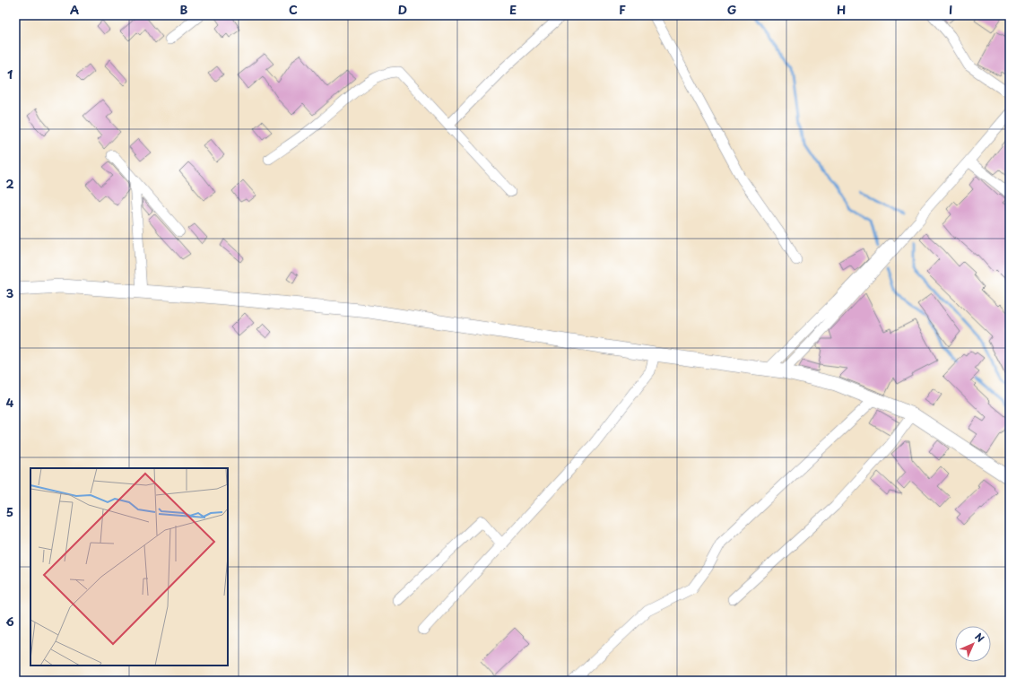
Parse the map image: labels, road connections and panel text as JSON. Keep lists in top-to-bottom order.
{
  "north": "top right",
  "grid": {
    "columns": [
      "A",
      "B",
      "C",
      "D",
      "E",
      "F",
      "G",
      "H",
      "I"
    ],
    "rows": [
      "1",
      "2",
      "3",
      "4",
      "5",
      "6"
    ]
  }
}
